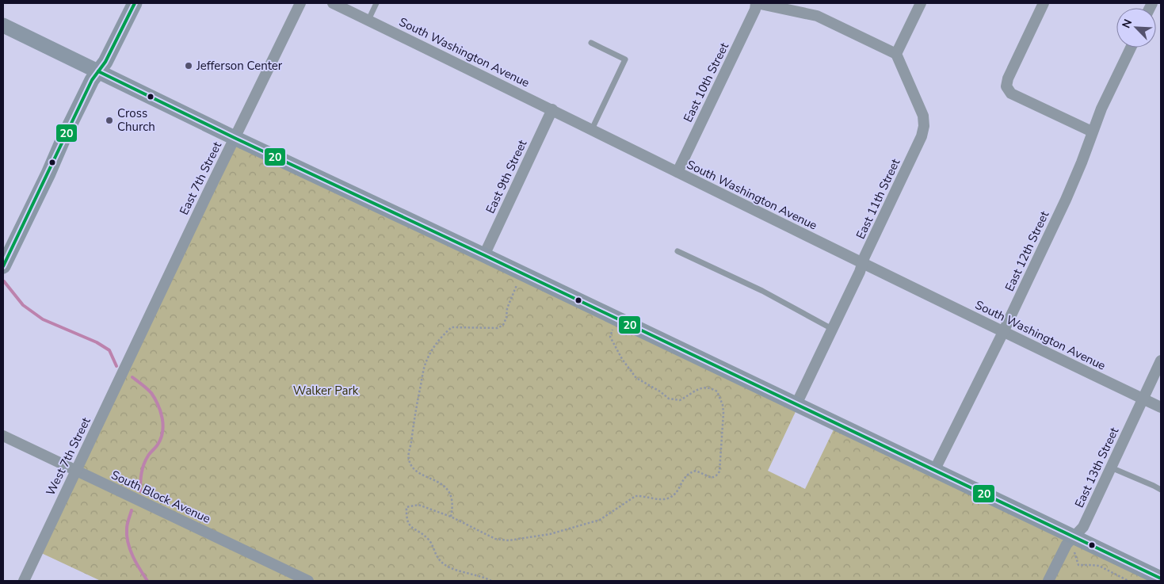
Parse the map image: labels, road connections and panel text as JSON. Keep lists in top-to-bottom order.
{
  "streets": {
    "street": [
      "South Washington Avenue",
      "East 10th Street",
      "East 9th Street",
      "East 7th Street",
      "East 11th Street",
      "East 12th Street",
      "West 7th Street",
      "East 13th Street",
      "South Block Avenue"
    ]
  },
  "crossings": [
    ["South Washington Avenue", "East 10th Street"],
    ["South Washington Avenue", "East 9th Street"],
    ["South Washington Avenue", "East 11th Street"],
    ["South Washington Avenue", "East 12th Street"],
    ["South Washington Avenue", "East 13th Street"],
    ["East 7th Street", "West 7th Street"],
    ["West 7th Street", "South Block Avenue"]
  ],
  "parks": ["Walker Park"],
  "places": ["Jefferson Center", "Cross Church"],
  "lines": ["transit line 20"],
  "north": "top left"
}
